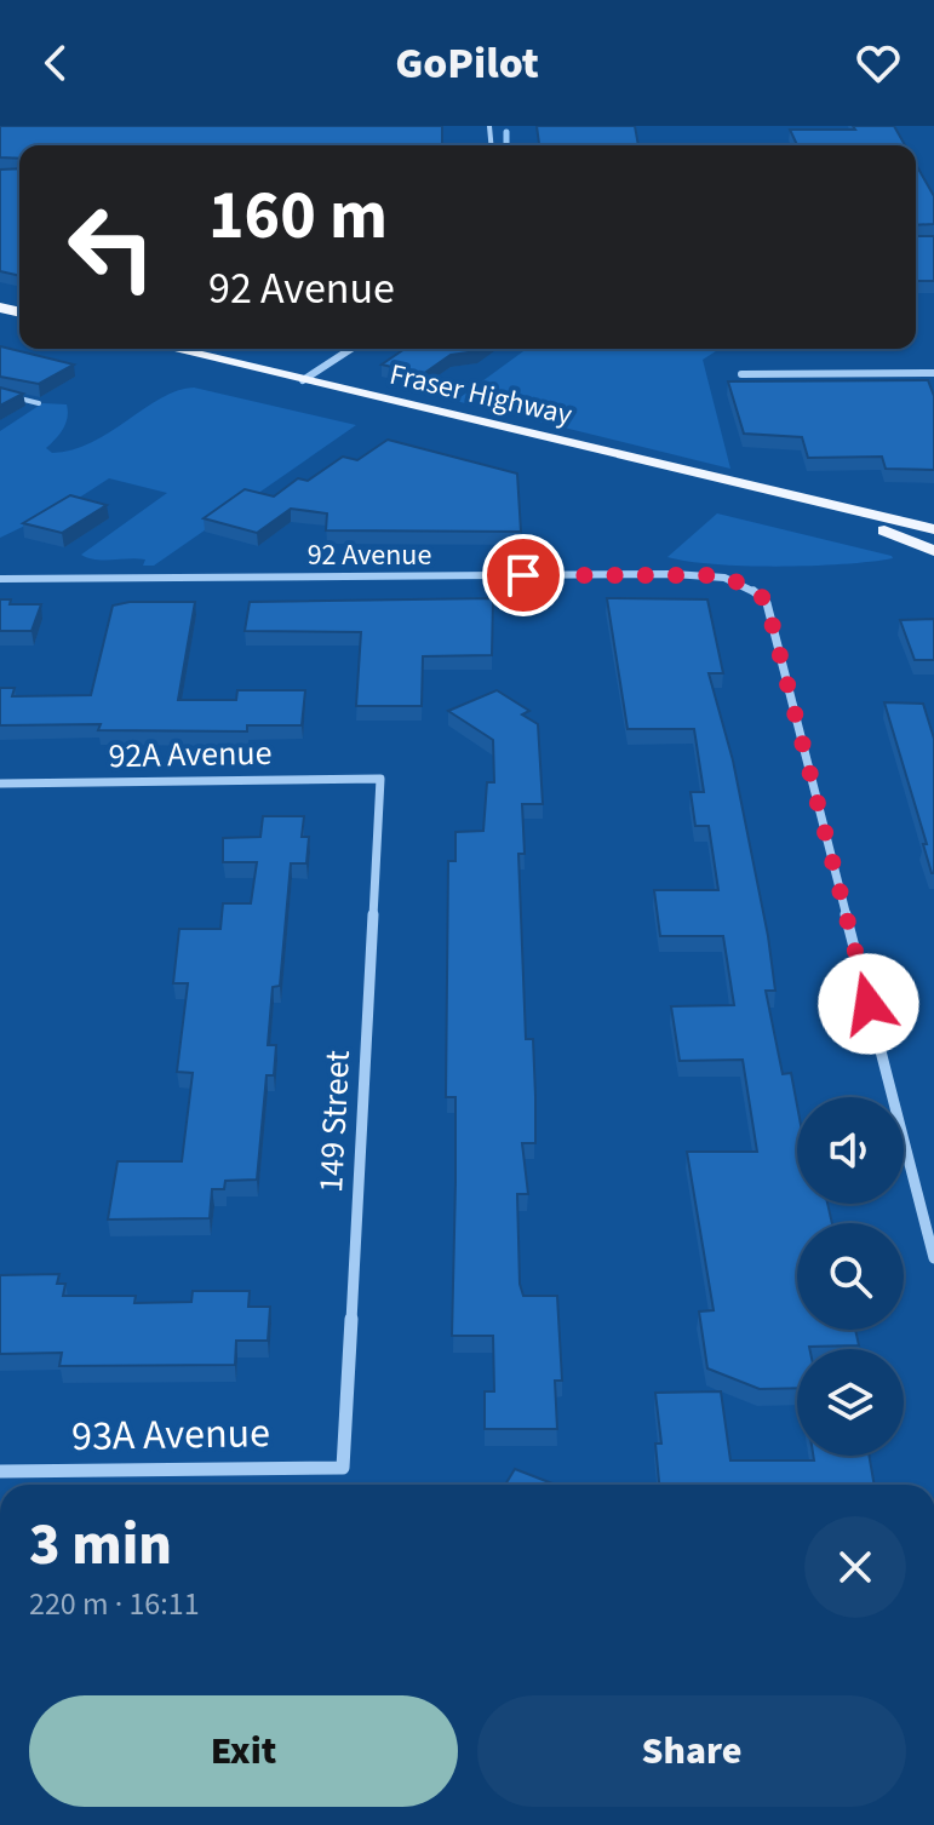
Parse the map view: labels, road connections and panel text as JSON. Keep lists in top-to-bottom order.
{
  "streets": {
    "main road": ["Fraser Highway"],
    "street": [
      "92 Avenue",
      "92A Avenue",
      "149 Street",
      "93A Avenue"
    ]
  },
  "crossings": [
    ["92A Avenue", "149 Street"],
    ["149 Street", "93A Avenue"]
  ],
  "page": {
    "header": "GoPilot",
    "turn": ["160 m", "92 Avenue"],
    "heading": ["3 min", "220 m · 16:11"],
    "buttons": ["Exit", "Share"]
  }
}
